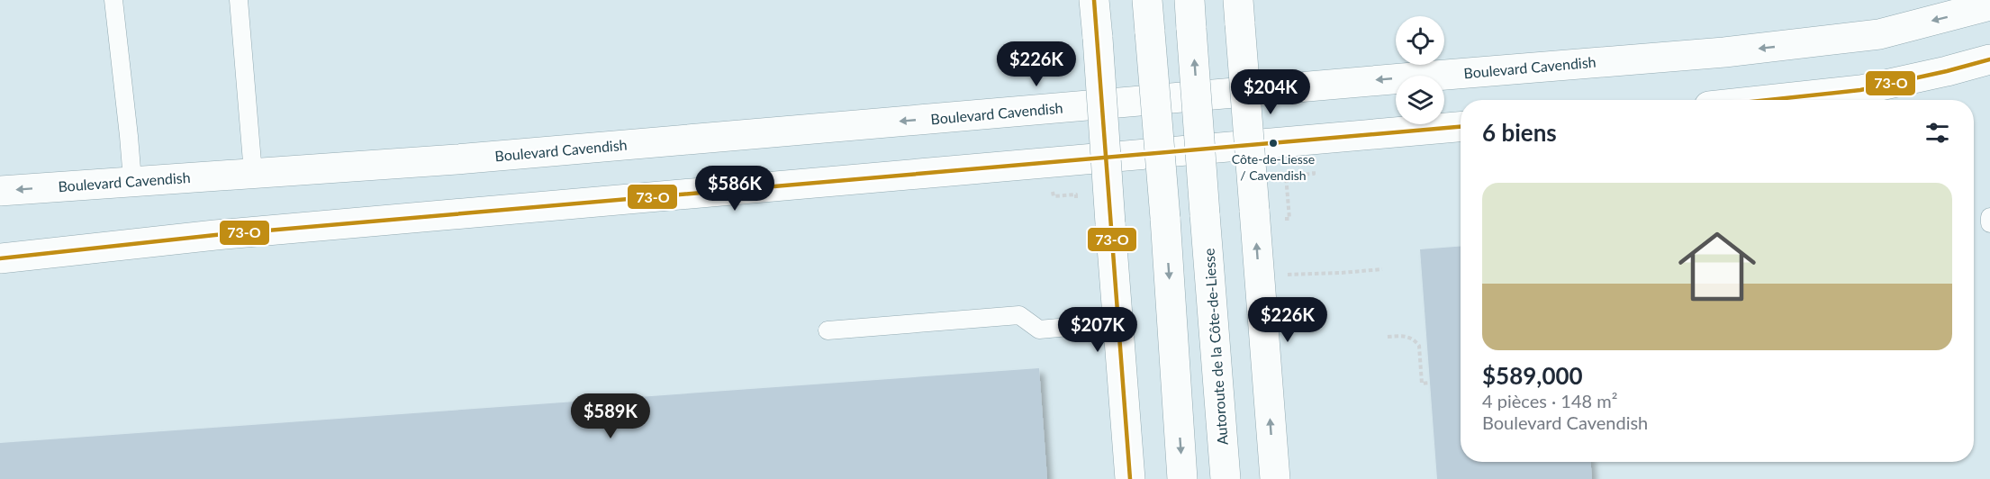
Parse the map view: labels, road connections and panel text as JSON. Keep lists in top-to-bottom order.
{
  "streets": {
    "main road": ["Boulevard Cavendish", "Autoroute de la Côte-de-Liesse"]
  },
  "places": ["Côte-de-Liesse / Cavendish"],
  "lines": ["transit line 73-O"],
  "page": {
    "price": [
      "$226K",
      "$204K",
      "$586K",
      "$226K",
      "$207K",
      "$589K"
    ],
    "heading": "6 biens",
    "list": [
      {
        "name": "$589,000",
        "note": "4 pièces · 148 m² · Boulevard Cavendish"
      }
    ]
  }
}
